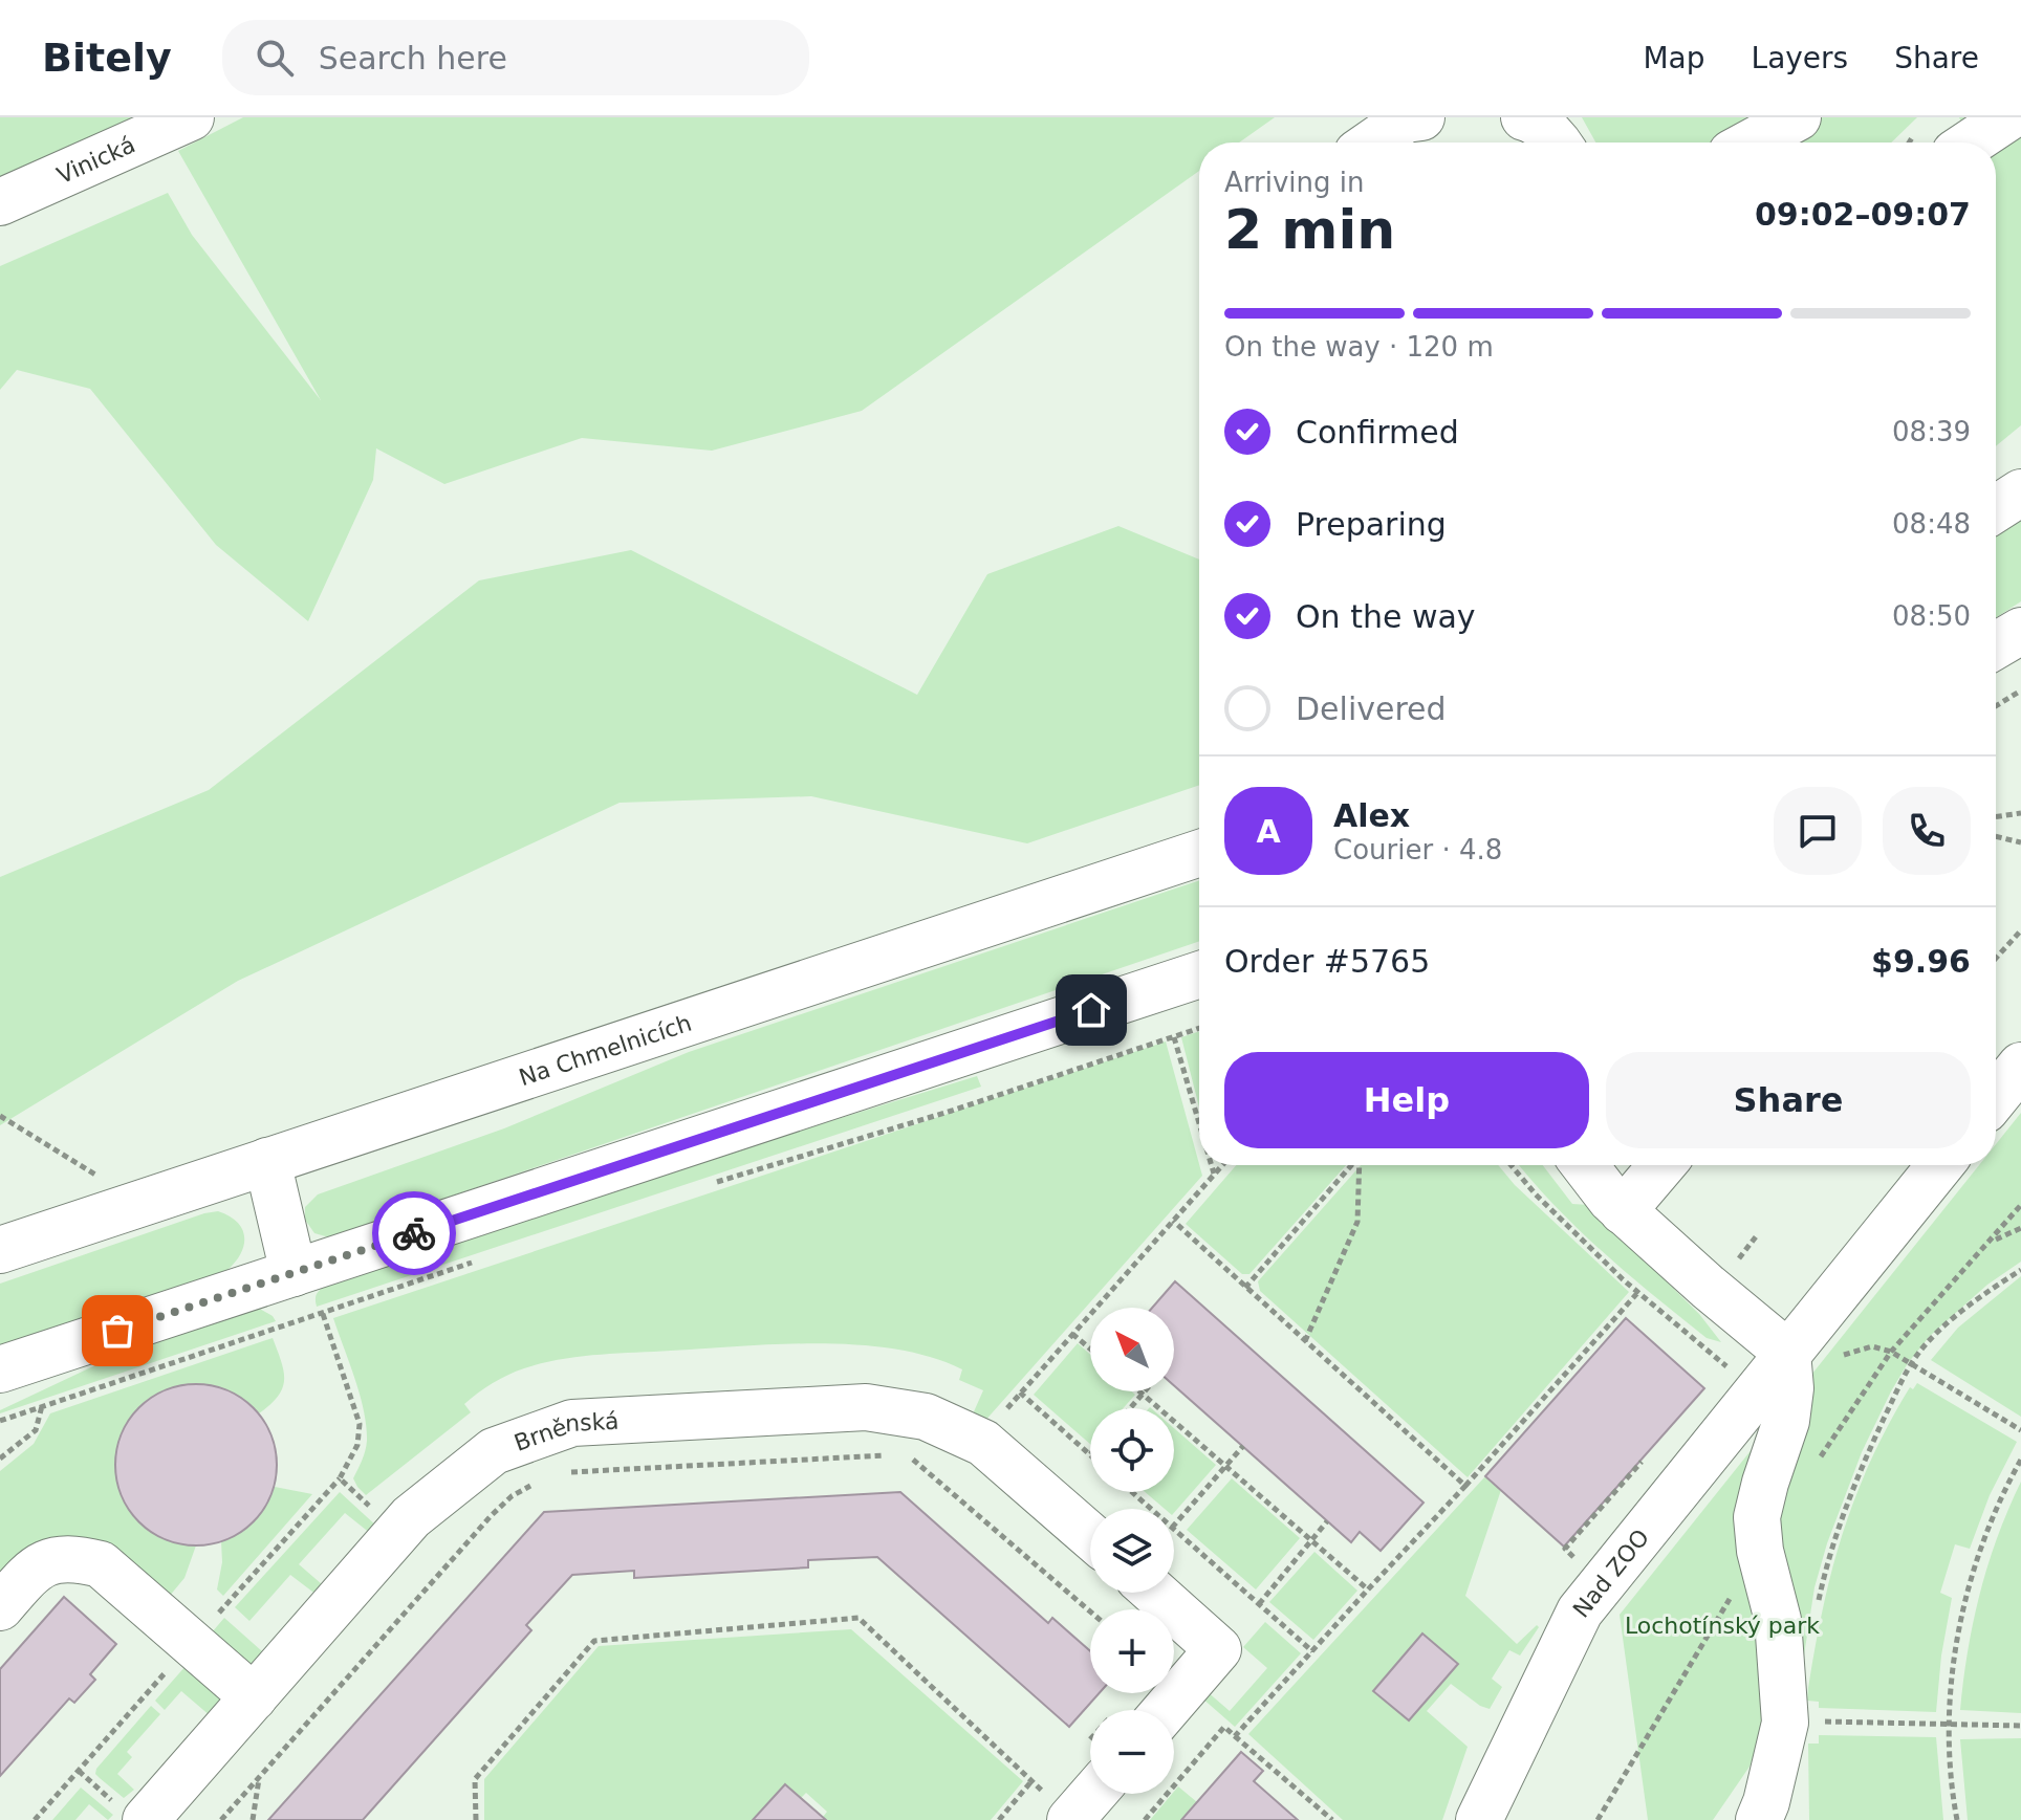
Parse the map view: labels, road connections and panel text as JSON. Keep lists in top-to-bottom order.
{
  "streets": {
    "street": [
      "Vinická",
      "Na Chmelnicích",
      "Brněnská",
      "Nad ZOO"
    ]
  },
  "parks": ["Lochotínský park"],
  "north": "top left",
  "page": {
    "header": "Bitely",
    "search": "Search here",
    "nav": ["Map", "Layers", "Share"],
    "heading": ["2 min", "Arriving in", "09:02–09:07"],
    "panel": [
      "Alex",
      "Courier · 4.8",
      "Order #5765",
      "$9.96"
    ],
    "bar": "On the way · 120 m",
    "list": [
      ["Confirmed", "08:39"],
      ["Preparing", "08:48"],
      ["On the way", "08:50"],
      "Delivered"
    ],
    "round": "A",
    "buttons": ["Help", "Share"],
    "map_buttons": ["+", "−"]
  }
}
